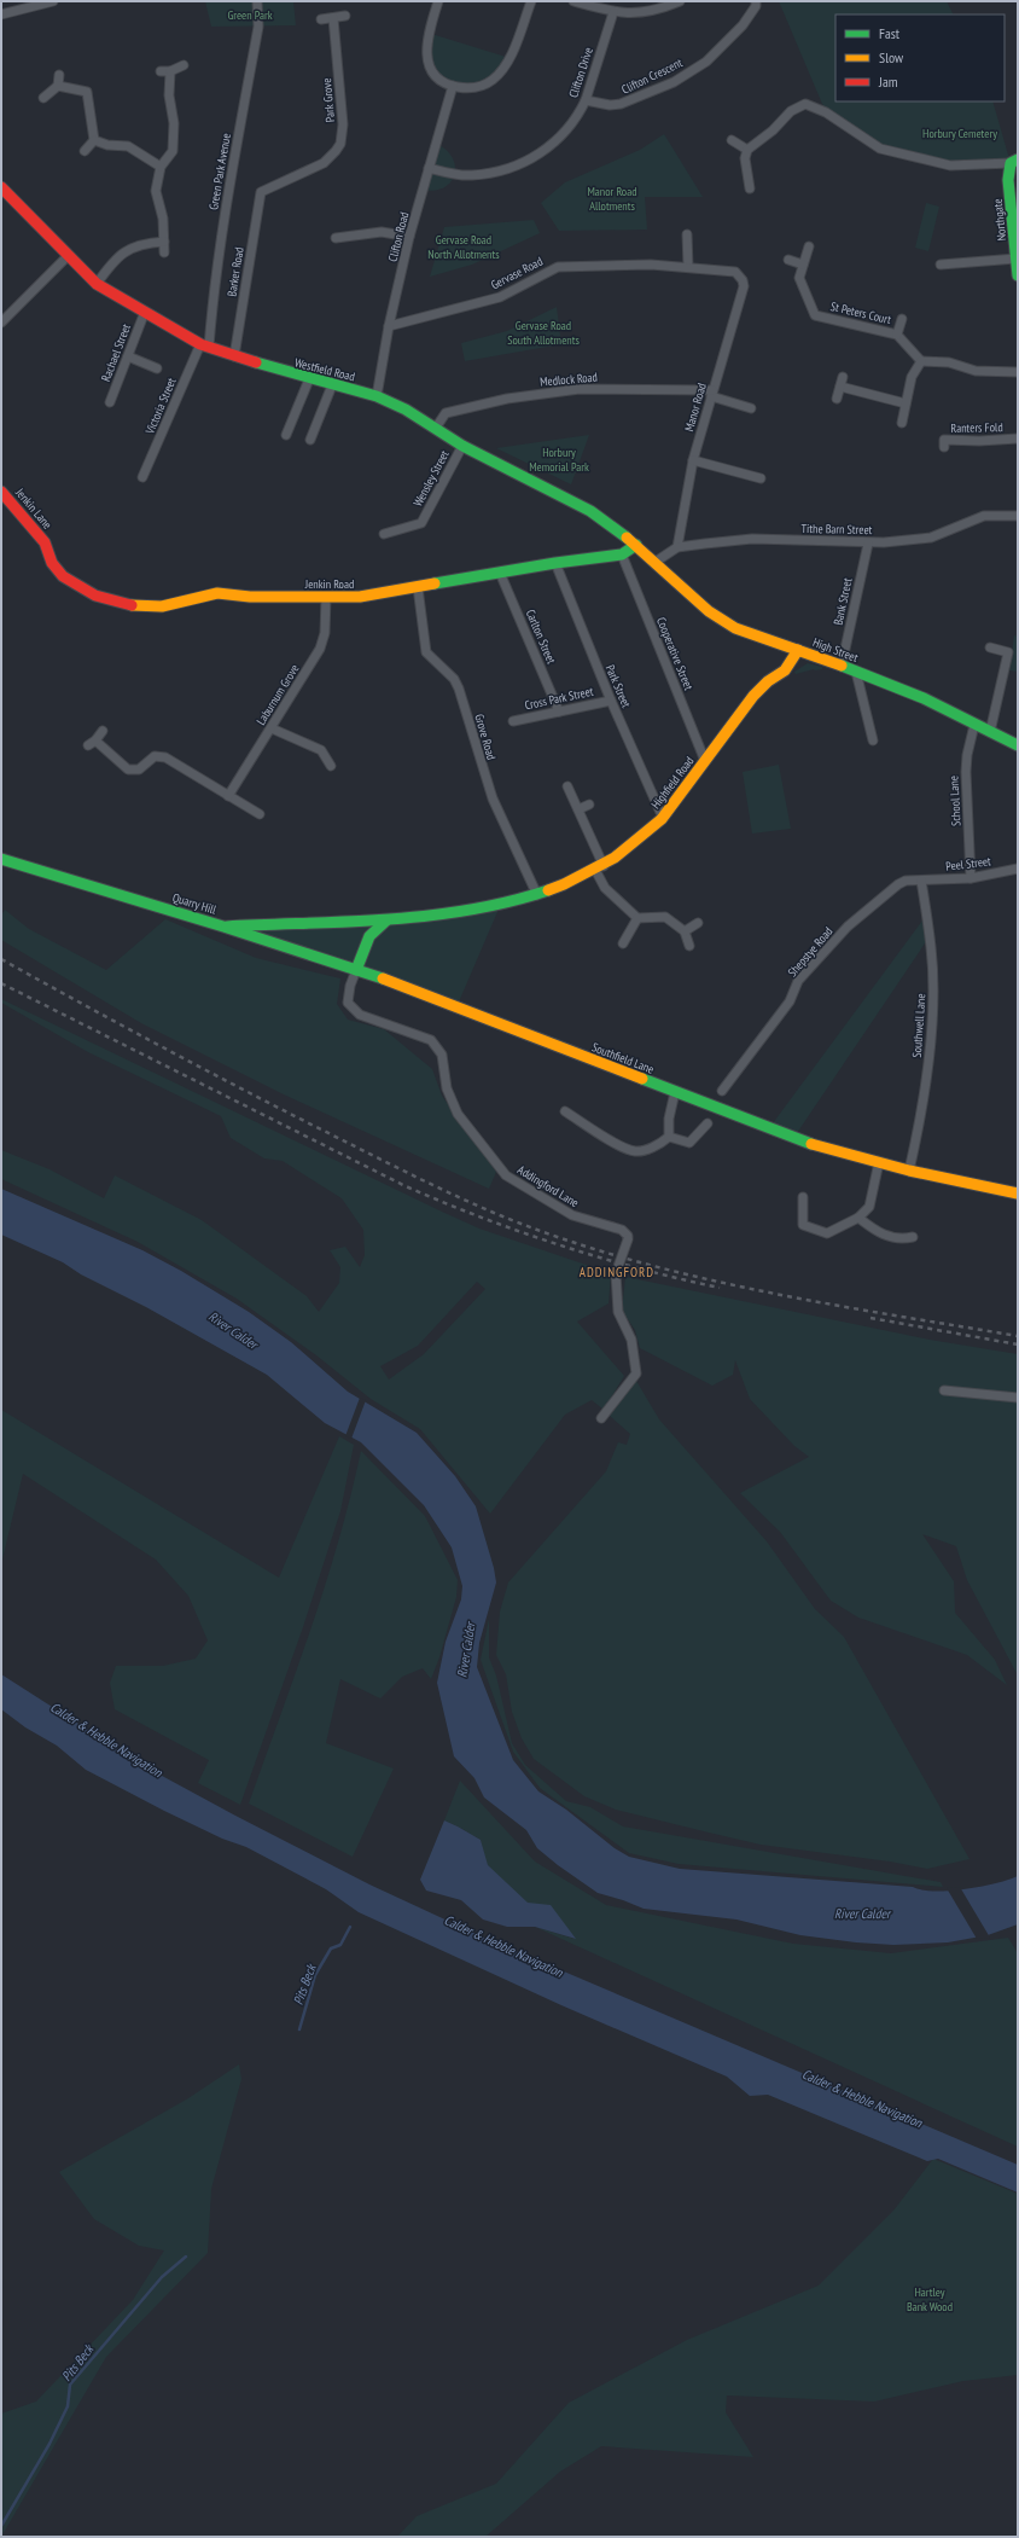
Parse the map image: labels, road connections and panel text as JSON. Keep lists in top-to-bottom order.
{
  "streets": {
    "main road": [
      "Northgate",
      "Westfield Road",
      "Jenkin Lane",
      "Jenkin Road",
      "High Street",
      "Highfield Road",
      "Quarry Hill",
      "Southfield Lane"
    ],
    "street": [
      "Clifton Drive",
      "Clifton Crescent",
      "Park Grove",
      "Green Park Avenue",
      "Clifton Road",
      "Barker Road",
      "Gervase Road",
      "St Peters Court",
      "Rachael Street",
      "Medlock Road",
      "Victoria Street",
      "Manor Road",
      "Ranters Fold",
      "Wensley Street",
      "Tithe Barn Street",
      "Bank Street",
      "Carlton Street",
      "Cooperative Street",
      "Park Street",
      "Laburnum Grove",
      "Cross Park Street",
      "Grove Road",
      "School Lane",
      "Peel Street",
      "Shepstye Road",
      "Southwell Lane",
      "Addingford Lane"
    ]
  },
  "crossings": [
    ["Clifton Drive", "Clifton Crescent"],
    ["Clifton Drive", "Clifton Road"],
    ["Park Grove", "Barker Road"],
    ["Green Park Avenue", "Westfield Road"],
    ["Green Park Avenue", "Victoria Street"],
    ["Clifton Road", "Gervase Road"],
    ["Clifton Road", "Westfield Road"],
    ["Barker Road", "Westfield Road"],
    ["Gervase Road", "Manor Road"],
    ["Rachael Street", "Westfield Road"],
    ["Westfield Road", "Medlock Road"],
    ["Westfield Road", "Victoria Street"],
    ["Westfield Road", "Wensley Street"],
    ["Westfield Road", "Tithe Barn Street"],
    ["Westfield Road", "Jenkin Road"],
    ["Westfield Road", "High Street"],
    ["Medlock Road", "Manor Road"],
    ["Manor Road", "Tithe Barn Street"],
    ["Jenkin Lane", "Jenkin Road"],
    ["Tithe Barn Street", "Bank Street"],
    ["Tithe Barn Street", "High Street"],
    ["Jenkin Road", "Carlton Street"],
    ["Jenkin Road", "Cooperative Street"],
    ["Jenkin Road", "Park Street"],
    ["Jenkin Road", "Laburnum Grove"],
    ["Jenkin Road", "Grove Road"],
    ["Bank Street", "High Street"],
    ["Carlton Street", "Cross Park Street"],
    ["High Street", "Highfield Road"],
    ["High Street", "School Lane"],
    ["Cooperative Street", "Highfield Road"],
    ["Park Street", "Cross Park Street"],
    ["Park Street", "Highfield Road"],
    ["Grove Road", "Highfield Road"],
    ["Grove Road", "Quarry Hill"],
    ["Highfield Road", "Quarry Hill"],
    ["School Lane", "Peel Street"],
    ["Peel Street", "Shepstye Road"],
    ["Peel Street", "Southwell Lane"],
    ["Quarry Hill", "Southfield Lane"],
    ["Shepstye Road", "Southwell Lane"],
    ["Southwell Lane", "Southfield Lane"],
    ["Southfield Lane", "Addingford Lane"]
  ],
  "districts": ["ADDINGFORD"],
  "water": ["River Calder", "Calder & Hebble Navigation", "Pits Beck"],
  "parks": [
    "Green Park",
    "Horbury Cemetery",
    "Manor Road Allotments",
    "Gervase Road North Allotments",
    "Gervase Road South Allotments",
    "Horbury Memorial Park",
    "Hartley Bank Wood"
  ],
  "legend": ["Fast", "Slow", "Jam"]
}
